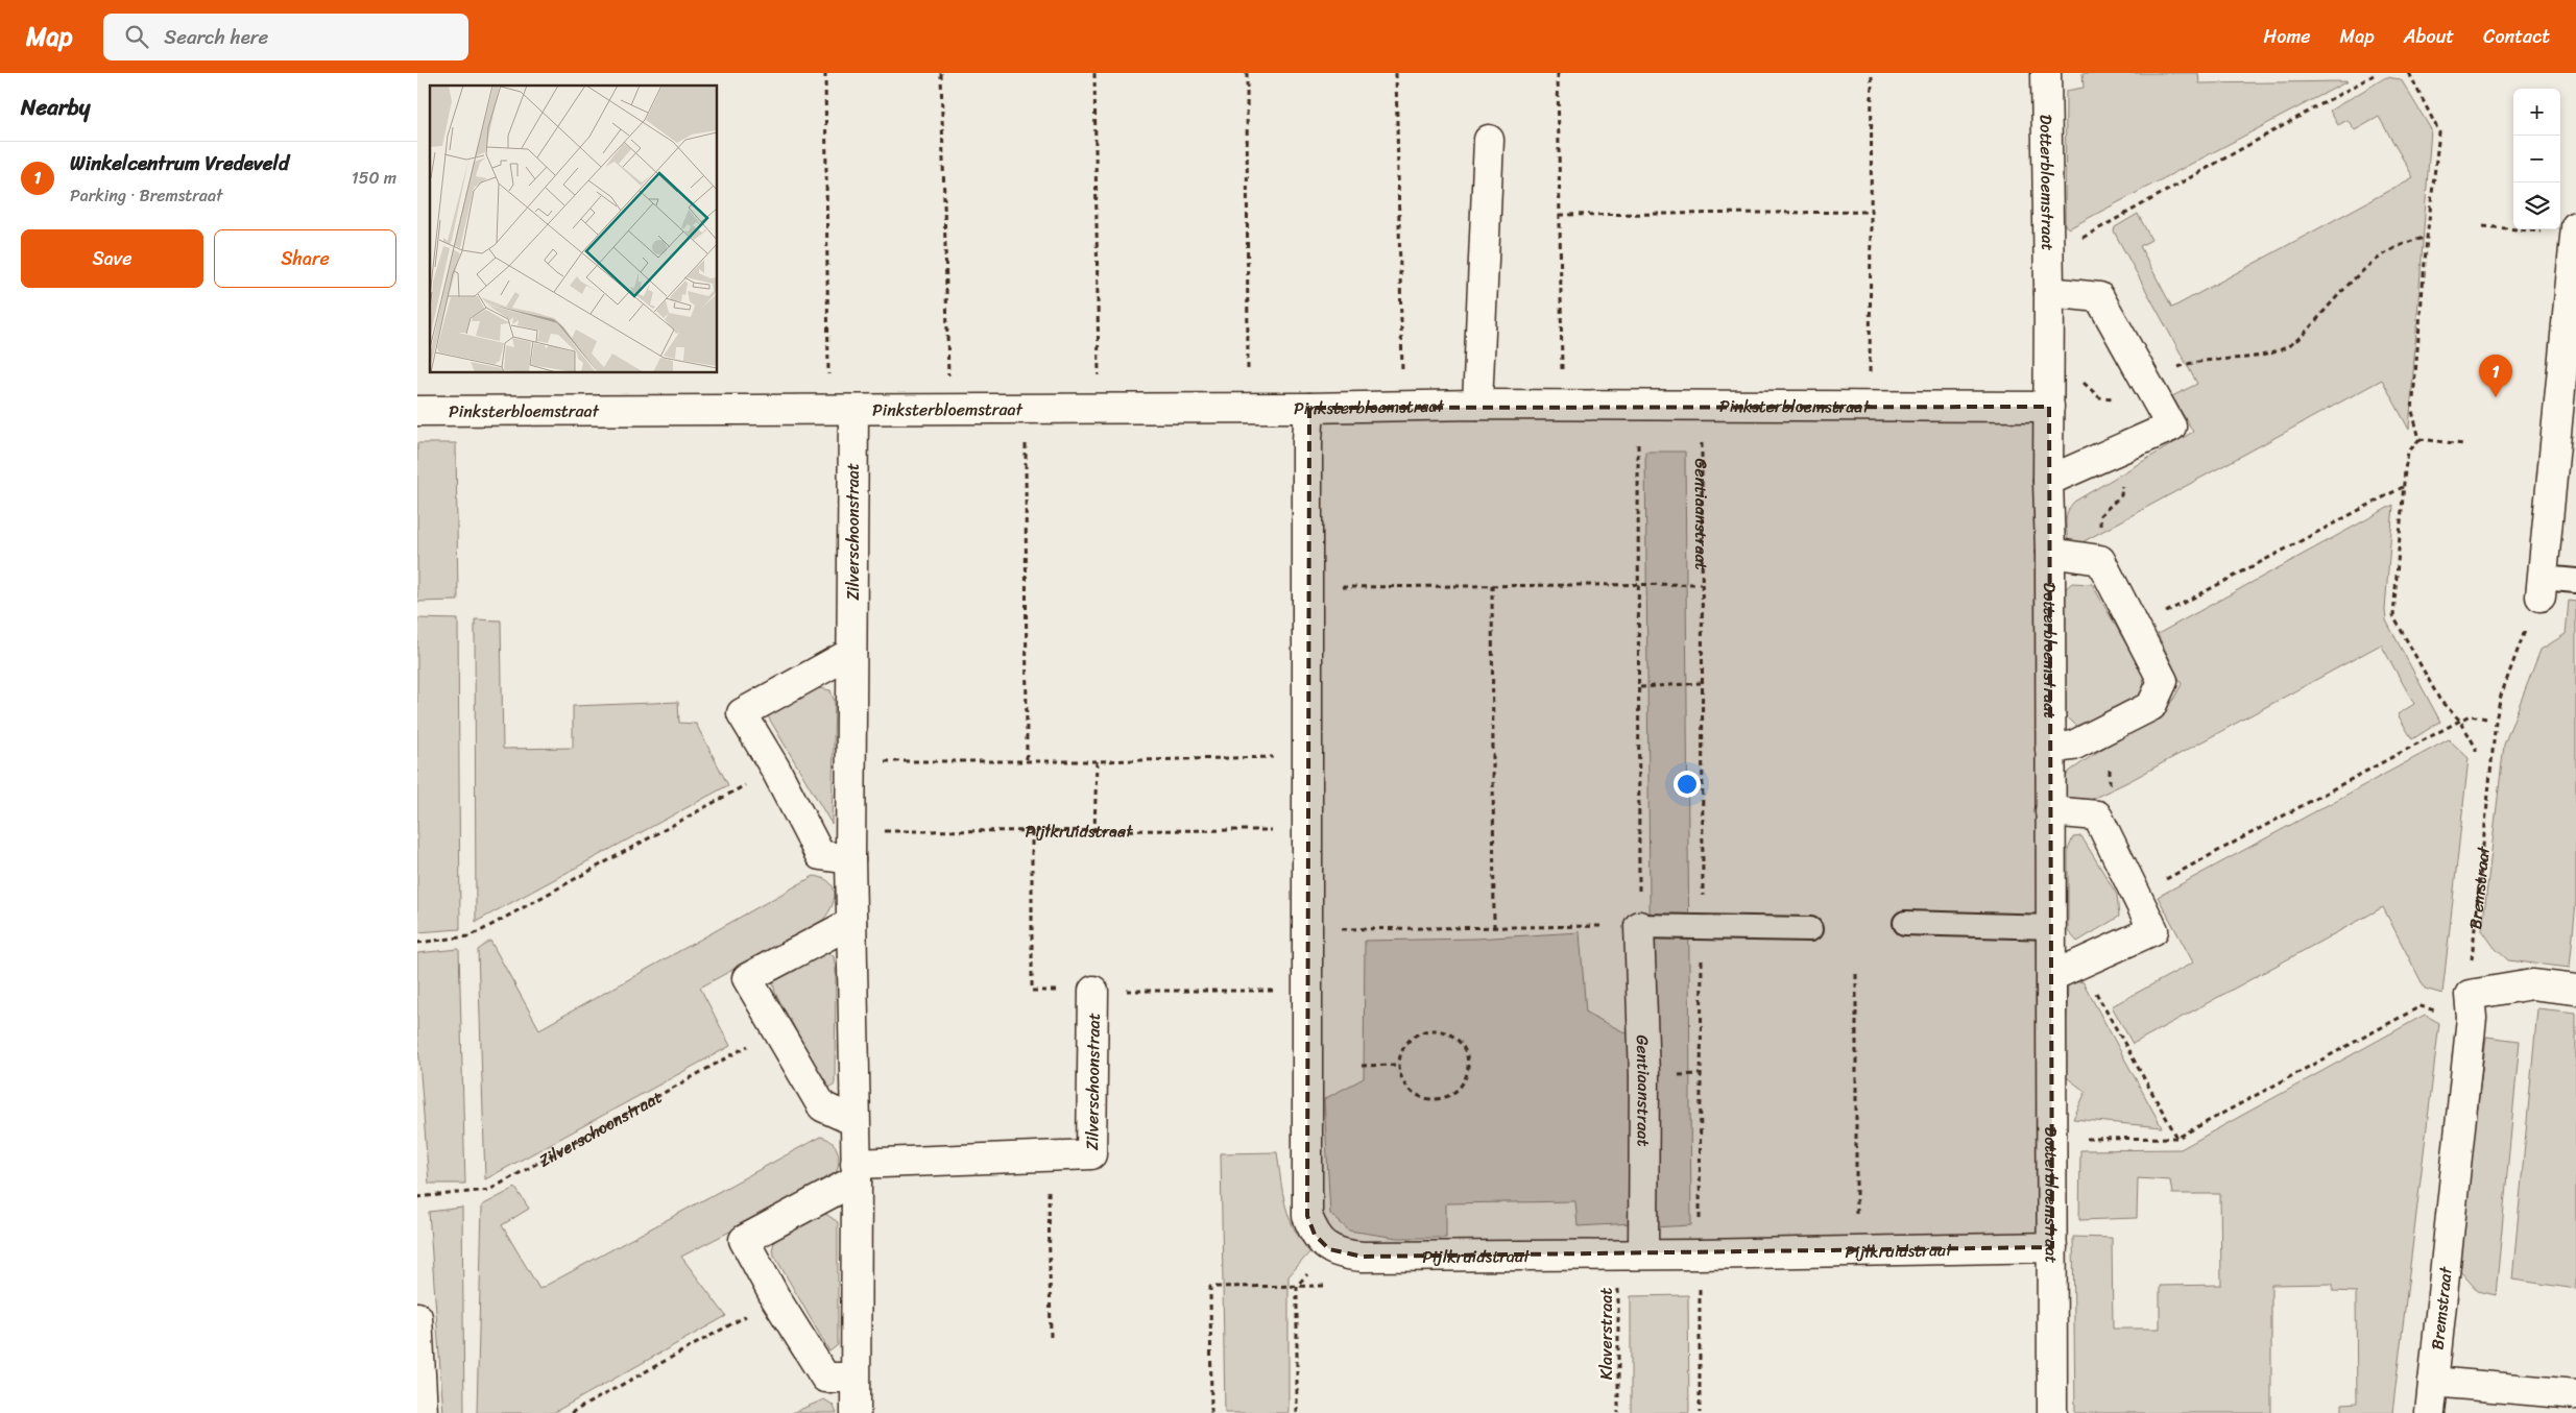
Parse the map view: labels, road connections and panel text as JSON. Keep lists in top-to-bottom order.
{
  "streets": {
    "street": [
      "Dotterbloemstraat",
      "Pinksterbloemstraat",
      "Gentiaanstraat",
      "Zilverschoonstraat",
      "Pijlkruidstraat",
      "Bremstraat"
    ],
    "path": ["Klaverstraat"]
  },
  "crossings": [
    ["Dotterbloemstraat", "Pinksterbloemstraat"],
    ["Dotterbloemstraat", "Pijlkruidstraat"],
    ["Pinksterbloemstraat", "Zilverschoonstraat"],
    ["Gentiaanstraat", "Pijlkruidstraat"],
    ["Gentiaanstraat", "Klaverstraat"],
    ["Zilverschoonstraat", "Pijlkruidstraat"],
    ["Pijlkruidstraat", "Klaverstraat"]
  ],
  "page": {
    "header": "Map",
    "search": "Search here",
    "nav": [
      "Home",
      "Map",
      "About",
      "Contact"
    ],
    "heading": "Nearby",
    "map_buttons": ["+", "−"],
    "list": [
      {
        "mark": "1",
        "name": "Winkelcentrum Vredeveld",
        "note": "Parking · Bremstraat",
        "value": "150 m"
      }
    ],
    "buttons": ["Save", "Share"],
    "pins": "1"
  }
}
